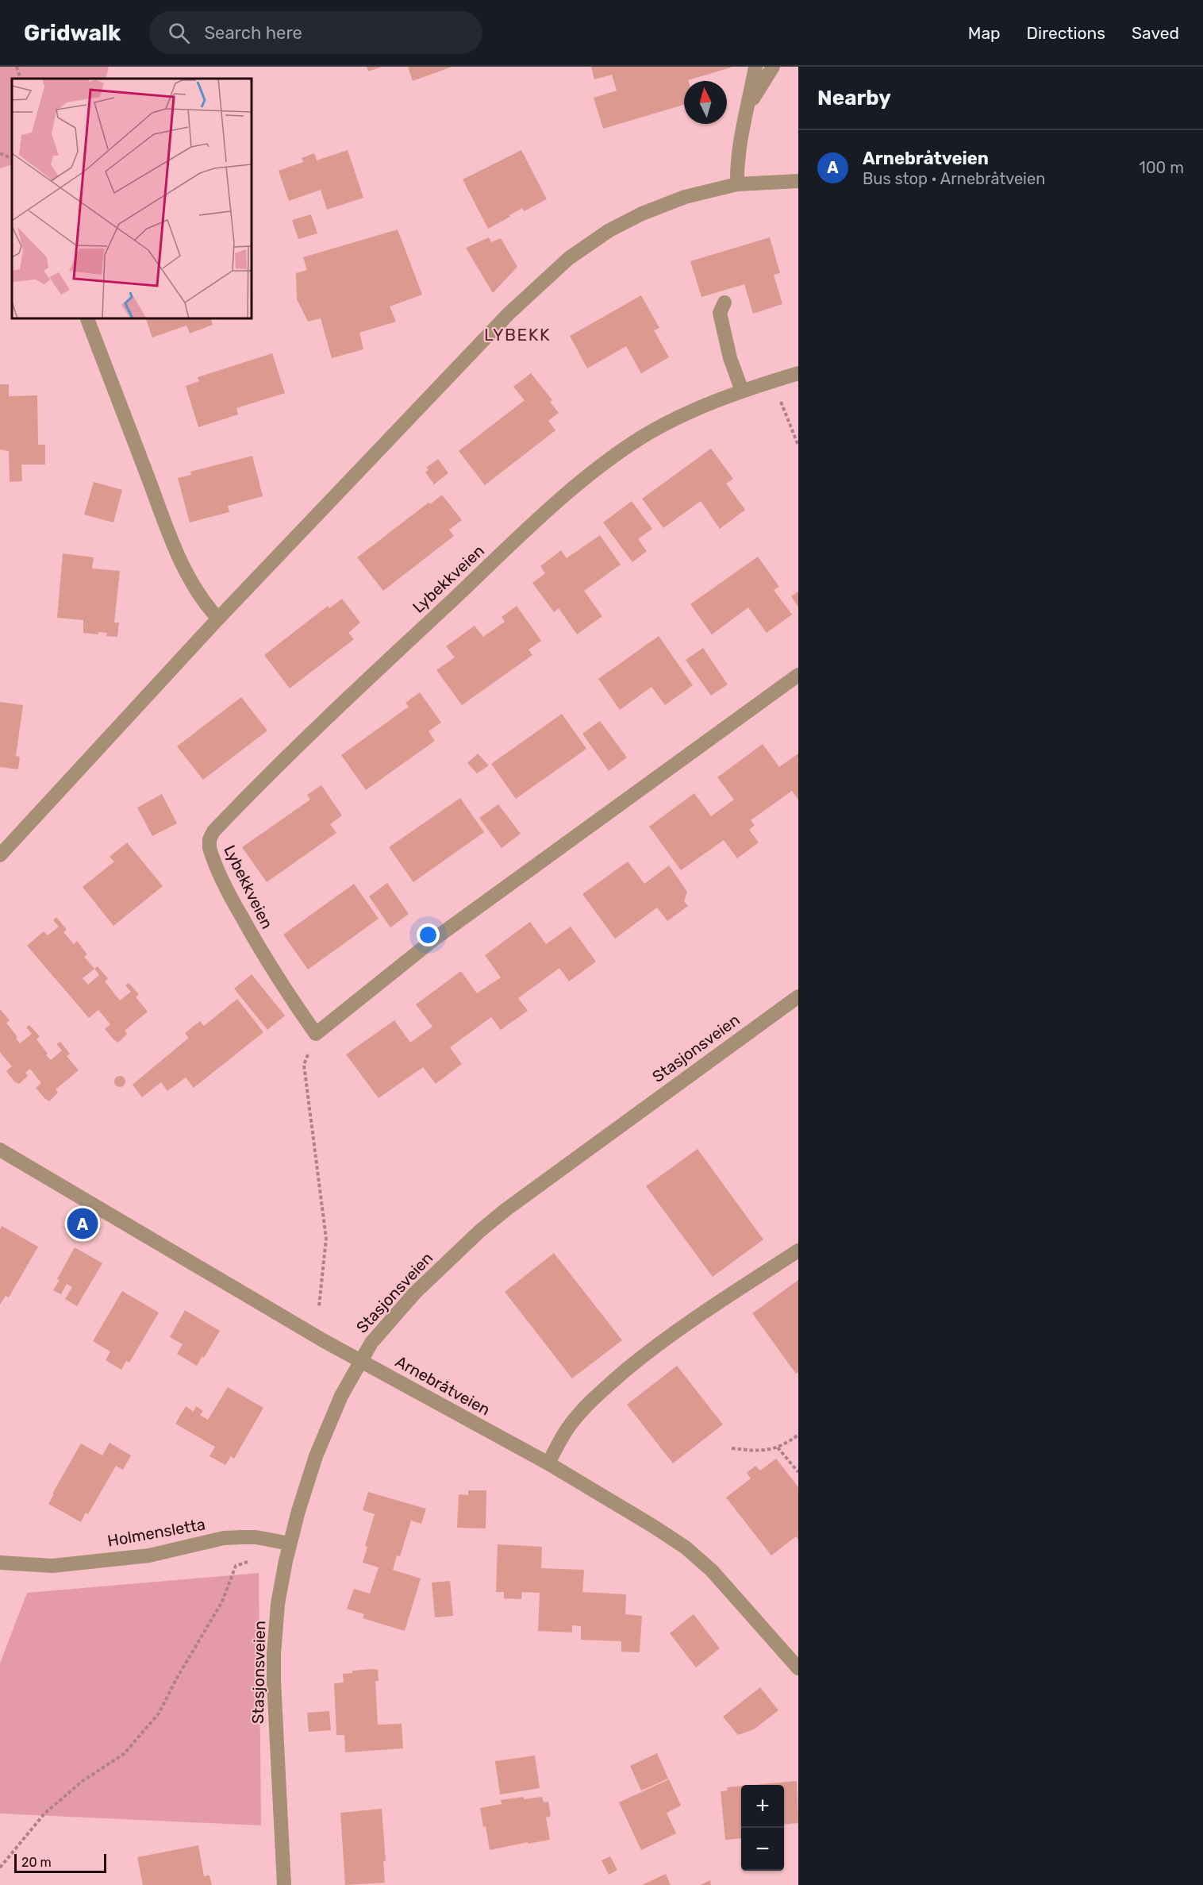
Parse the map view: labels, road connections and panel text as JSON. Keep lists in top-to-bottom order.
{
  "streets": {
    "street": [
      "Lybekkveien",
      "Stasjonsveien",
      "Arnebråtveien",
      "Holmensletta"
    ]
  },
  "crossings": [
    ["Stasjonsveien", "Arnebråtveien"],
    ["Stasjonsveien", "Holmensletta"]
  ],
  "districts": ["LYBEKK"],
  "scale_bar": "20 m",
  "north": "top",
  "page": {
    "header": "Gridwalk",
    "search": "Search here",
    "nav": ["Map", "Directions", "Saved"],
    "heading": "Nearby",
    "list": [
      {
        "mark": "A",
        "name": "Arnebråtveien",
        "note": "Bus stop · Arnebråtveien",
        "value": "100 m"
      }
    ],
    "pins": "A",
    "map_buttons": ["+", "−"],
    "scale": "20 m"
  }
}
